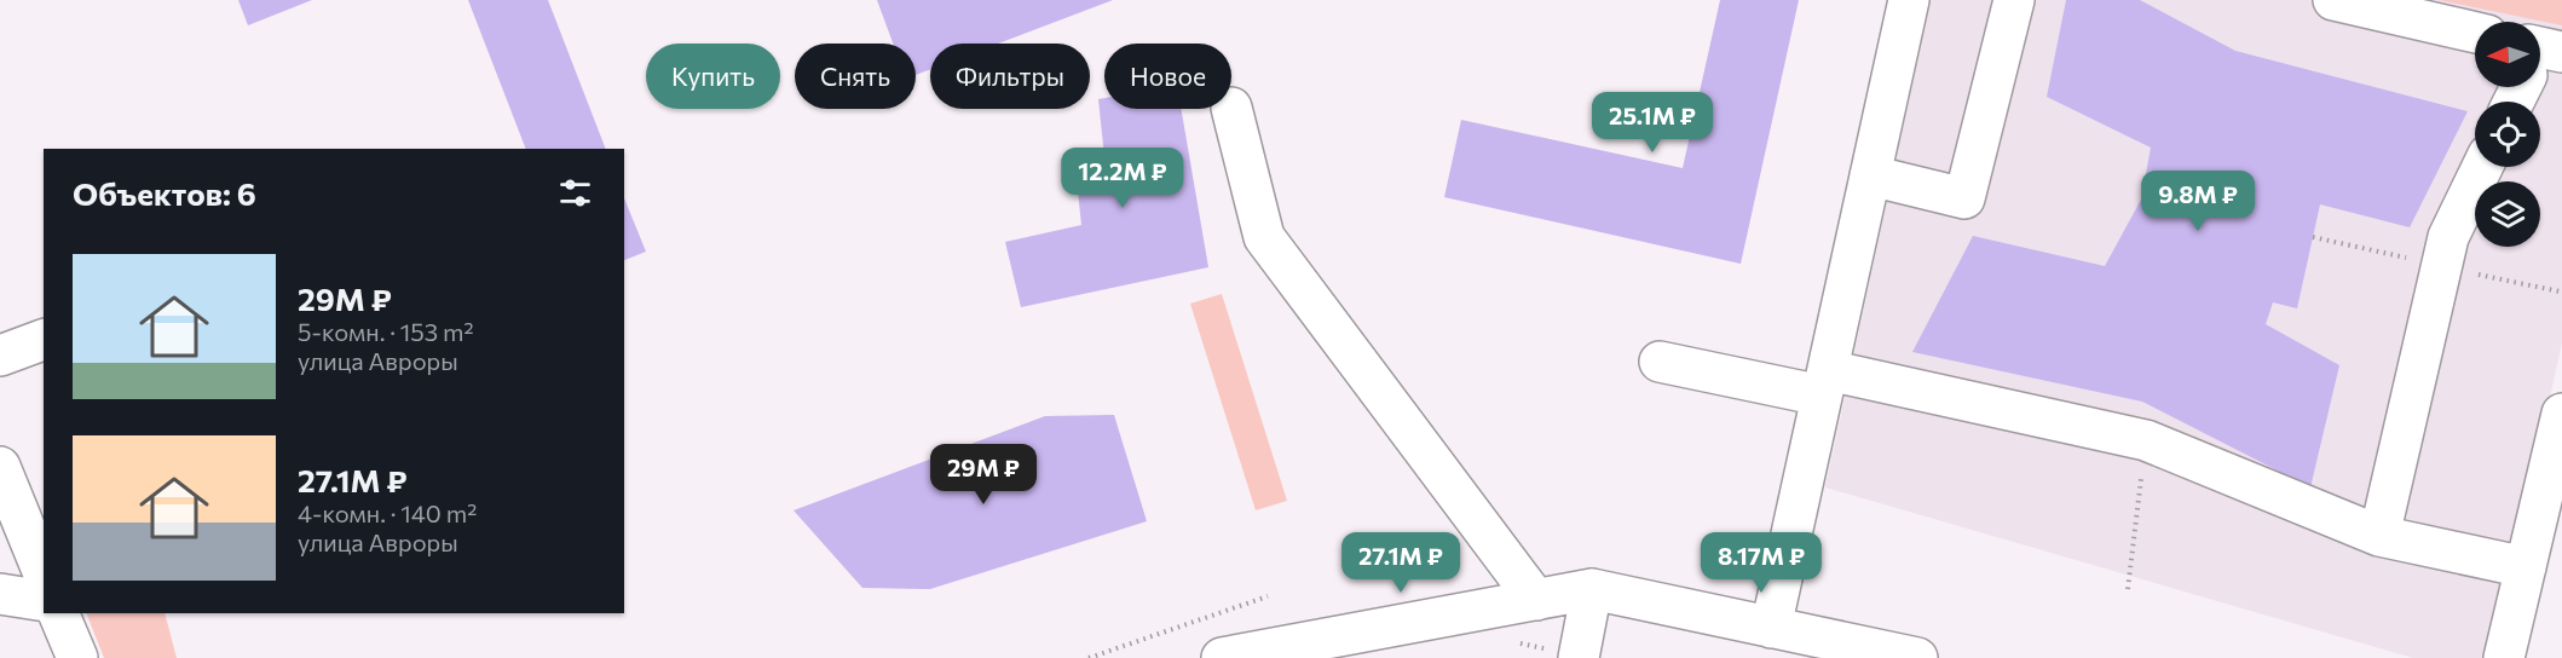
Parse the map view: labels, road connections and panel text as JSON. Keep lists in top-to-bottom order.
{
  "north": "left",
  "page": {
    "chip": [
      "Купить",
      "Снять",
      "Фильтры",
      "Новое"
    ],
    "price": [
      "25.1M ₽",
      "12.2M ₽",
      "9.8M ₽",
      "29M ₽",
      "27.1M ₽",
      "8.17M ₽"
    ],
    "heading": "Объектов: 6",
    "list": [
      {
        "name": "29M ₽",
        "note": "5-комн. · 153 m² · улица Авроры"
      },
      {
        "name": "27.1M ₽",
        "note": "4-комн. · 140 m² · улица Авроры"
      }
    ]
  }
}
